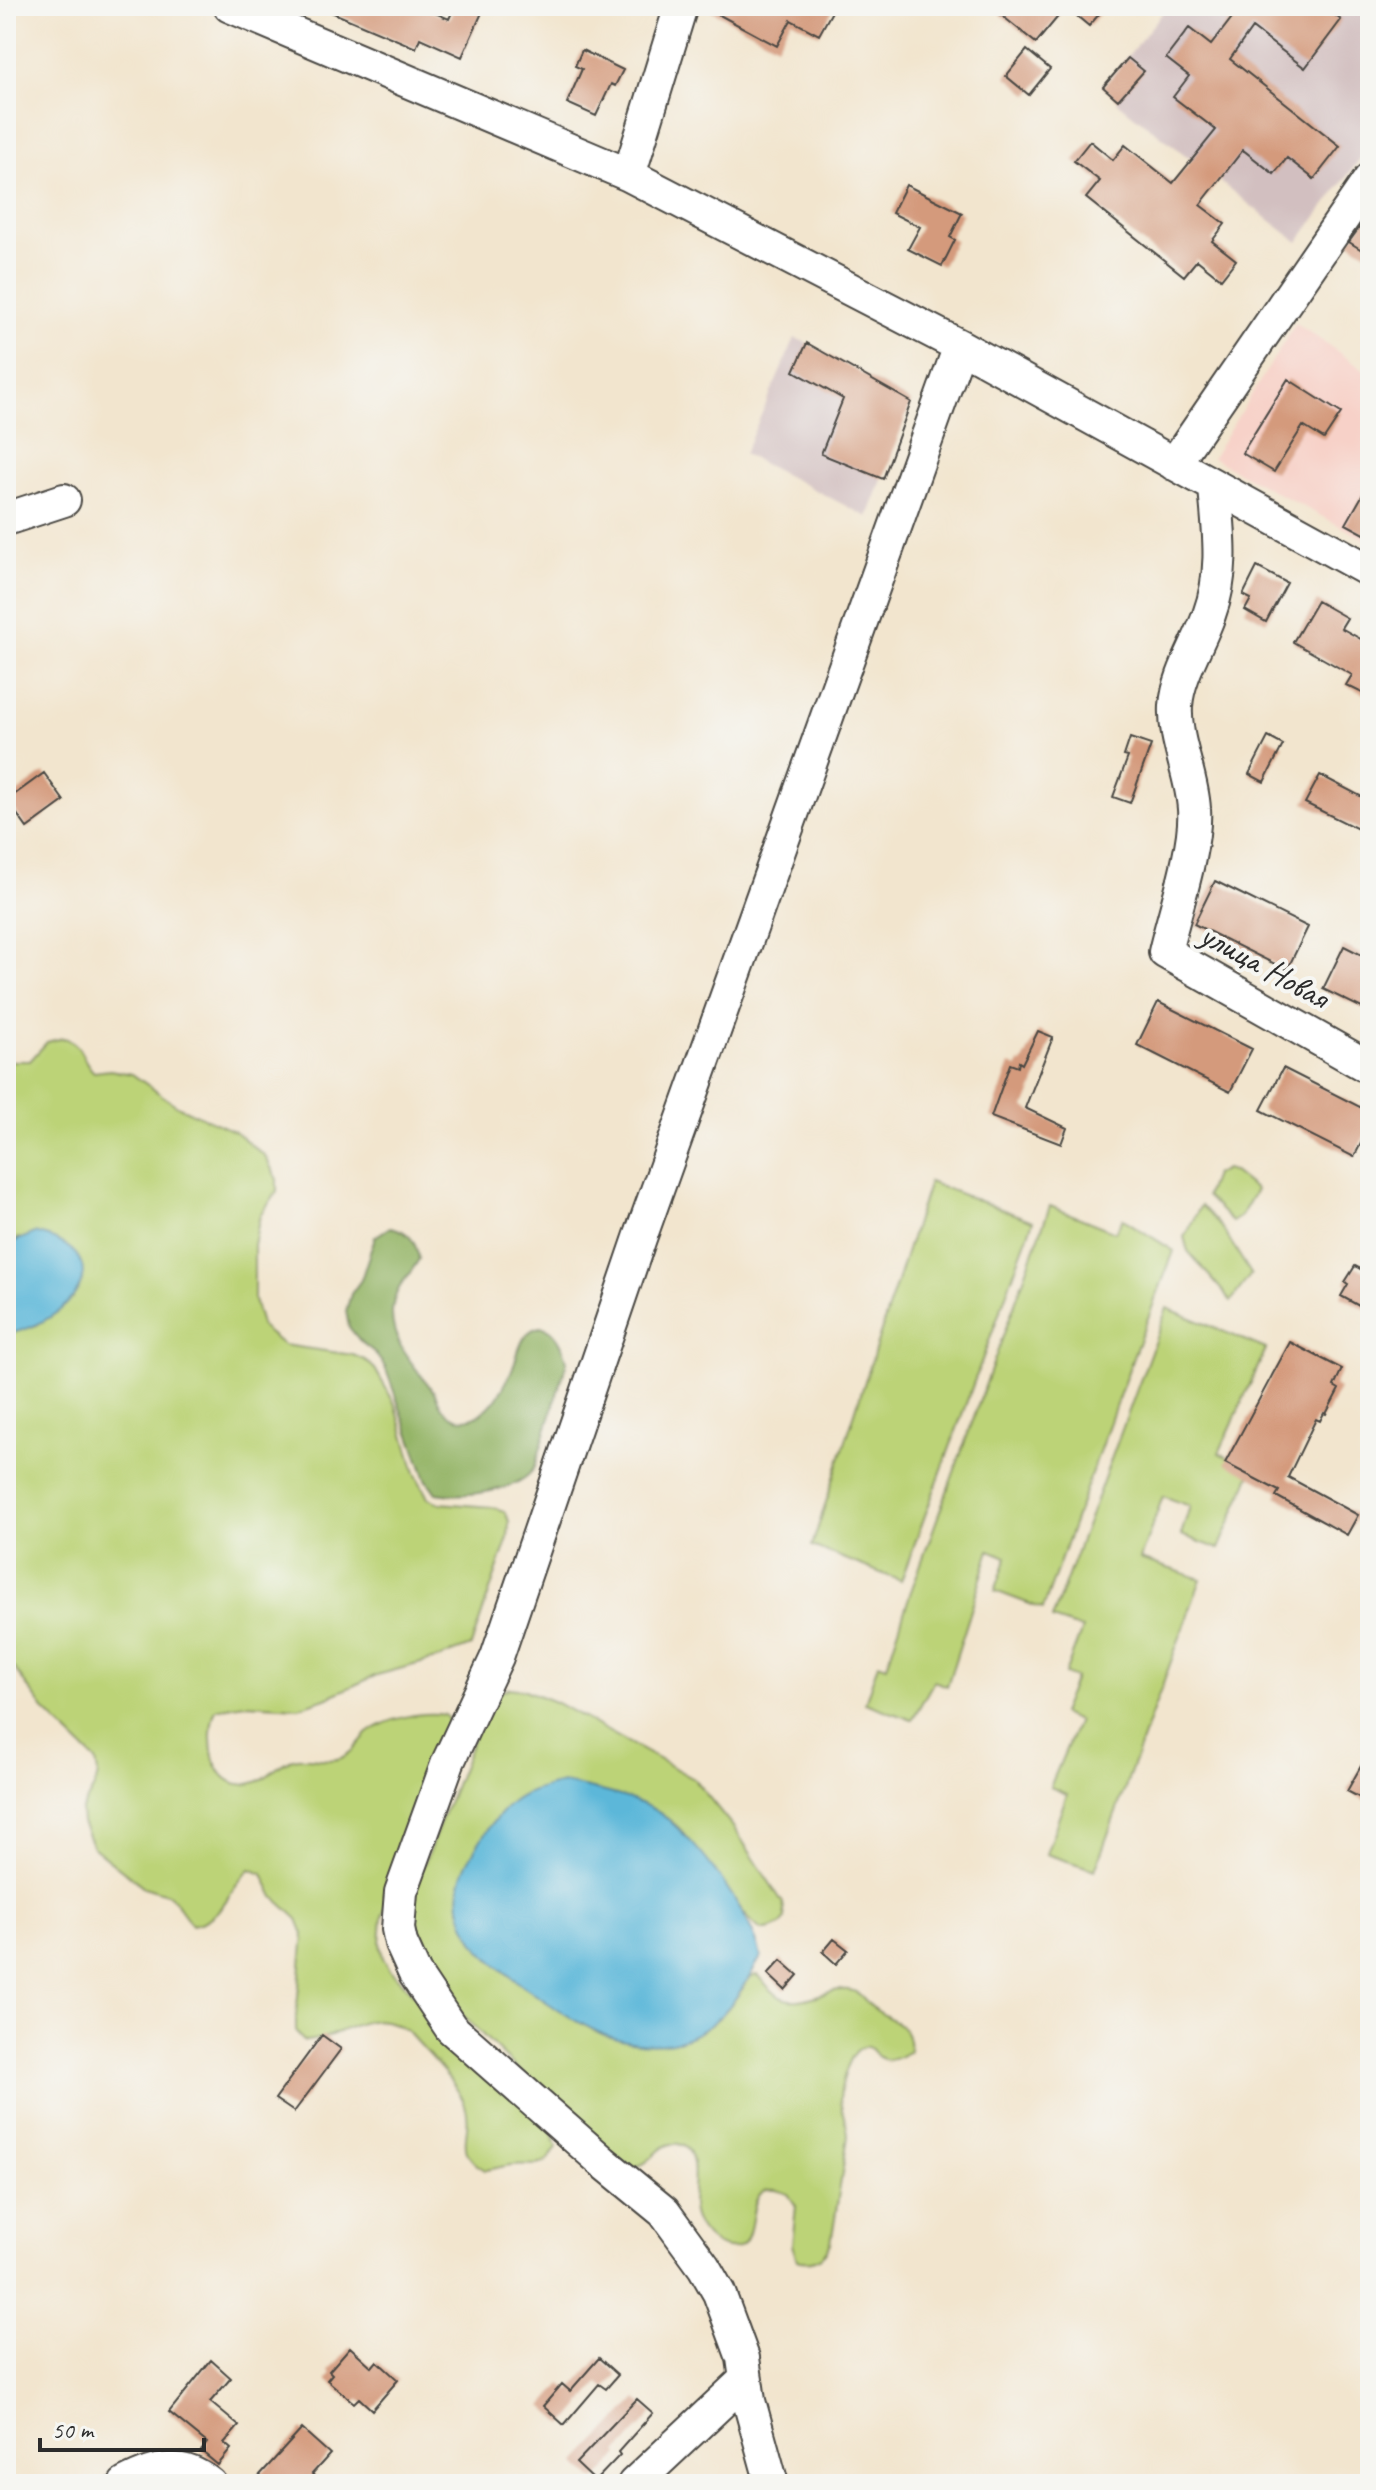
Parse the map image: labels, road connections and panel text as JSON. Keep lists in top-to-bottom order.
{
  "streets": {
    "street": ["улица Новая"]
  },
  "scale_bar": "50 m"
}
